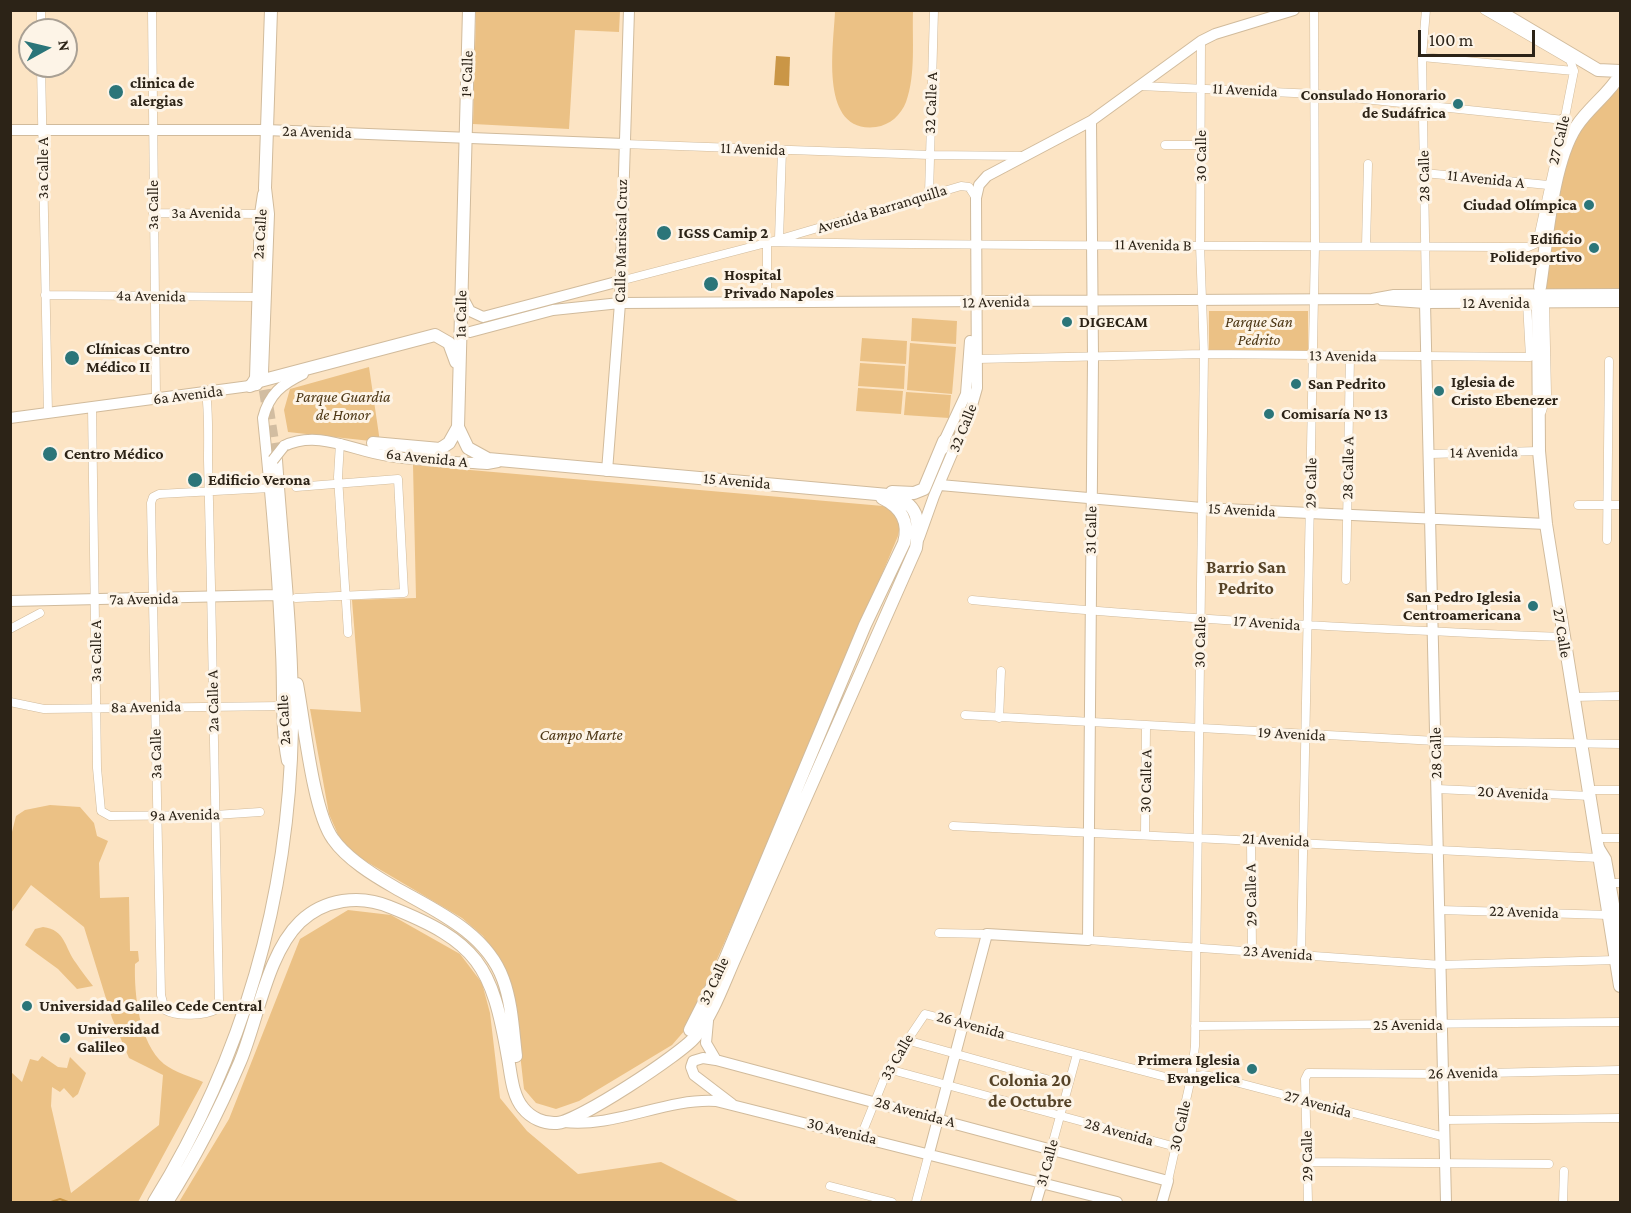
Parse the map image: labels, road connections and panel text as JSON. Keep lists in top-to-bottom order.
{
  "streets": {
    "main road": [
      "1ª Calle",
      "27 Calle",
      "2a Calle",
      "1a Calle",
      "32 Calle",
      "6a Avenida A",
      "15 Avenida"
    ],
    "street": [
      "11 Avenida",
      "32 Calle A",
      "2a Avenida",
      "30 Calle",
      "3a Calle A",
      "28 Calle",
      "11 Avenida A",
      "3a Calle",
      "Avenida Barranquilla",
      "3a Avenida",
      "Calle Mariscal Cruz",
      "11 Avenida B",
      "4a Avenida",
      "12 Avenida",
      "13 Avenida",
      "6a Avenida",
      "14 Avenida",
      "28 Calle A",
      "29 Calle",
      "31 Calle",
      "7a Avenida",
      "17 Avenida",
      "2a Calle A",
      "8a Avenida",
      "19 Avenida",
      "30 Calle A",
      "20 Avenida",
      "9a Avenida",
      "21 Avenida",
      "29 Calle A",
      "22 Avenida",
      "23 Avenida",
      "26 Avenida",
      "25 Avenida",
      "33 Calle",
      "27 Avenida",
      "28 Avenida A",
      "30 Avenida",
      "28 Avenida"
    ]
  },
  "crossings": [
    ["1ª Calle", "2a Avenida"],
    ["1ª Calle", "1a Calle"],
    ["11 Avenida", "32 Calle A"],
    ["11 Avenida", "2a Avenida"],
    ["11 Avenida", "27 Calle"],
    ["11 Avenida", "30 Calle"],
    ["11 Avenida", "28 Calle"],
    ["11 Avenida", "Calle Mariscal Cruz"],
    ["11 Avenida", "29 Calle"],
    ["32 Calle A", "Avenida Barranquilla"],
    ["2a Avenida", "3a Calle A"],
    ["2a Avenida", "3a Calle"],
    ["2a Avenida", "2a Calle"],
    ["2a Avenida", "Calle Mariscal Cruz"],
    ["2a Avenida", "1a Calle"],
    ["27 Calle", "11 Avenida A"],
    ["27 Calle", "11 Avenida B"],
    ["27 Calle", "12 Avenida"],
    ["27 Calle", "13 Avenida"],
    ["27 Calle", "14 Avenida"],
    ["27 Calle", "15 Avenida"],
    ["27 Calle", "17 Avenida"],
    ["27 Calle", "19 Avenida"],
    ["27 Calle", "20 Avenida"],
    ["27 Calle", "21 Avenida"],
    ["27 Calle", "22 Avenida"],
    ["27 Calle", "23 Avenida"],
    ["30 Calle", "11 Avenida B"],
    ["30 Calle", "12 Avenida"],
    ["30 Calle", "13 Avenida"],
    ["30 Calle", "15 Avenida"],
    ["30 Calle", "17 Avenida"],
    ["30 Calle", "19 Avenida"],
    ["30 Calle", "21 Avenida"],
    ["30 Calle", "23 Avenida"],
    ["30 Calle", "26 Avenida"],
    ["30 Calle", "25 Avenida"],
    ["30 Calle", "27 Avenida"],
    ["30 Calle", "28 Avenida A"],
    ["30 Calle", "28 Avenida"],
    ["3a Calle A", "4a Avenida"],
    ["3a Calle A", "6a Avenida"],
    ["3a Calle A", "7a Avenida"],
    ["3a Calle A", "8a Avenida"],
    ["3a Calle A", "9a Avenida"],
    ["28 Calle", "11 Avenida A"],
    ["28 Calle", "11 Avenida B"],
    ["28 Calle", "12 Avenida"],
    ["28 Calle", "13 Avenida"],
    ["28 Calle", "14 Avenida"],
    ["28 Calle", "15 Avenida"],
    ["28 Calle", "17 Avenida"],
    ["28 Calle", "19 Avenida"],
    ["28 Calle", "20 Avenida"],
    ["28 Calle", "21 Avenida"],
    ["28 Calle", "22 Avenida"],
    ["28 Calle", "23 Avenida"],
    ["28 Calle", "26 Avenida"],
    ["28 Calle", "25 Avenida"],
    ["28 Calle", "27 Avenida"],
    ["3a Calle", "3a Avenida"],
    ["3a Calle", "4a Avenida"],
    ["3a Calle", "6a Avenida"],
    ["3a Calle", "7a Avenida"],
    ["3a Calle", "2a Calle A"],
    ["3a Calle", "8a Avenida"],
    ["3a Calle", "9a Avenida"],
    ["Avenida Barranquilla", "Calle Mariscal Cruz"],
    ["Avenida Barranquilla", "11 Avenida B"],
    ["Avenida Barranquilla", "1a Calle"],
    ["Avenida Barranquilla", "32 Calle"],
    ["3a Avenida", "2a Calle"],
    ["2a Calle", "4a Avenida"],
    ["2a Calle", "6a Avenida"],
    ["2a Calle", "6a Avenida A"],
    ["2a Calle", "7a Avenida"],
    ["2a Calle", "8a Avenida"],
    ["Calle Mariscal Cruz", "12 Avenida"],
    ["Calle Mariscal Cruz", "6a Avenida A"],
    ["Calle Mariscal Cruz", "15 Avenida"],
    ["11 Avenida B", "32 Calle"],
    ["11 Avenida B", "29 Calle"],
    ["11 Avenida B", "31 Calle"],
    ["12 Avenida", "13 Avenida"],
    ["12 Avenida", "32 Calle"],
    ["12 Avenida", "29 Calle"],
    ["12 Avenida", "31 Calle"],
    ["13 Avenida", "32 Calle"],
    ["13 Avenida", "28 Calle A"],
    ["13 Avenida", "29 Calle"],
    ["13 Avenida", "31 Calle"],
    ["6a Avenida", "2a Calle A"],
    ["32 Calle", "15 Avenida"],
    ["6a Avenida A", "15 Avenida"],
    ["28 Calle A", "15 Avenida"],
    ["15 Avenida", "29 Calle"],
    ["15 Avenida", "31 Calle"],
    ["29 Calle", "17 Avenida"],
    ["29 Calle", "19 Avenida"],
    ["29 Calle", "21 Avenida"],
    ["29 Calle", "23 Avenida"],
    ["29 Calle", "26 Avenida"],
    ["29 Calle", "27 Avenida"],
    ["31 Calle", "17 Avenida"],
    ["31 Calle", "19 Avenida"],
    ["31 Calle", "21 Avenida"],
    ["31 Calle", "23 Avenida"],
    ["31 Calle", "26 Avenida"],
    ["31 Calle", "28 Avenida A"],
    ["31 Calle", "30 Avenida"],
    ["31 Calle", "28 Avenida"],
    ["7a Avenida", "2a Calle A"],
    ["2a Calle A", "8a Avenida"],
    ["2a Calle A", "9a Avenida"],
    ["19 Avenida", "30 Calle A"],
    ["30 Calle A", "21 Avenida"],
    ["21 Avenida", "29 Calle A"],
    ["29 Calle A", "23 Avenida"],
    ["26 Avenida", "33 Calle"],
    ["26 Avenida", "27 Avenida"],
    ["33 Calle", "28 Avenida A"],
    ["33 Calle", "30 Avenida"],
    ["33 Calle", "28 Avenida"]
  ],
  "districts": ["Barrio San Pedrito", "Colonia 20 de Octubre"],
  "parks": ["Parque San Pedrito", "Parque Guardia de Honor", "Campo Marte"],
  "places": [
    "clinica de alergias",
    "Consulado Honorario de Sudáfrica",
    "Ciudad Olímpica",
    "IGSS Camip 2",
    "Edificio Polideportivo",
    "Hospital Privado Napoles",
    "DIGECAM",
    "Clínicas Centro Médico II",
    "San Pedrito",
    "Iglesia de Cristo Ebenezer",
    "Comisaría Nº 13",
    "Centro Médico",
    "Edificio Verona",
    "San Pedro Iglesia Centroamericana",
    "Universidad Galileo Cede Central",
    "Universidad Galileo",
    "Primera Iglesia Evangelica"
  ],
  "scale_bar": "100 m",
  "north": "right"
}
